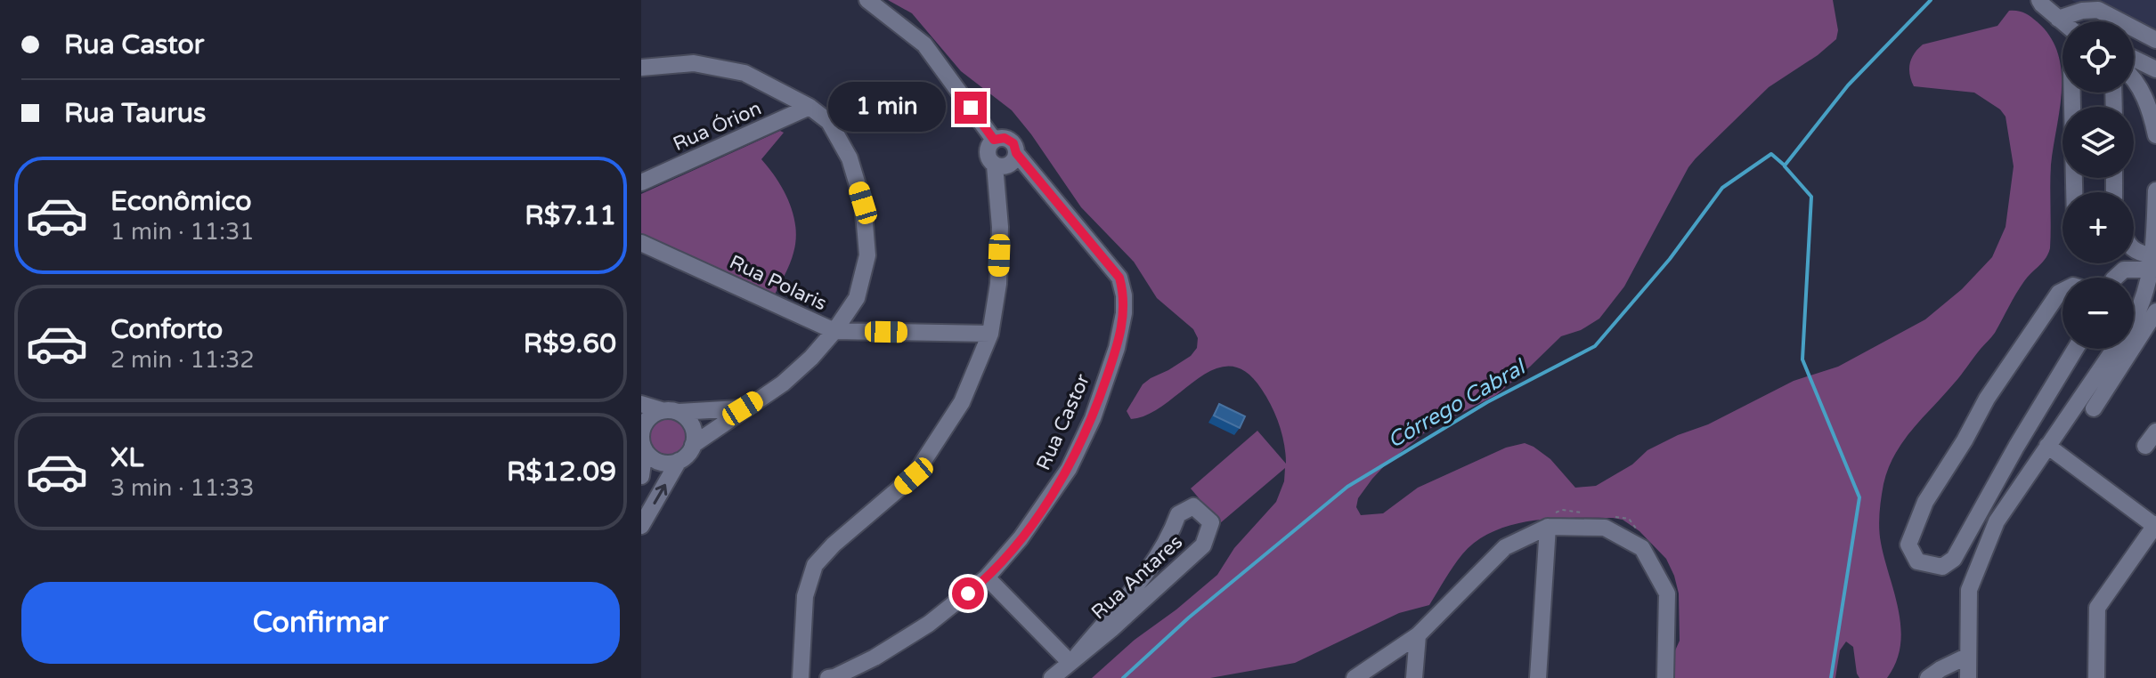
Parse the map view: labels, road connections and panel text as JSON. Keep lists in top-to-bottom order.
{
  "streets": {
    "street": [
      "Rua Órion",
      "Rua Polaris",
      "Rua Castor",
      "Rua Antares"
    ]
  },
  "water": ["Córrego Cabral"],
  "page": {
    "banner": ["Rua Castor", "Rua Taurus"],
    "map_buttons": ["+", "−"],
    "bubble": "1 min",
    "list": [
      {
        "name": "Econômico",
        "note": "1 min · 11:31",
        "value": "R$7.11"
      },
      {
        "name": "Conforto",
        "note": "2 min · 11:32",
        "value": "R$9.60"
      },
      {
        "name": "XL",
        "note": "3 min · 11:33",
        "value": "R$12.09"
      }
    ],
    "buttons": "Confirmar"
  }
}
